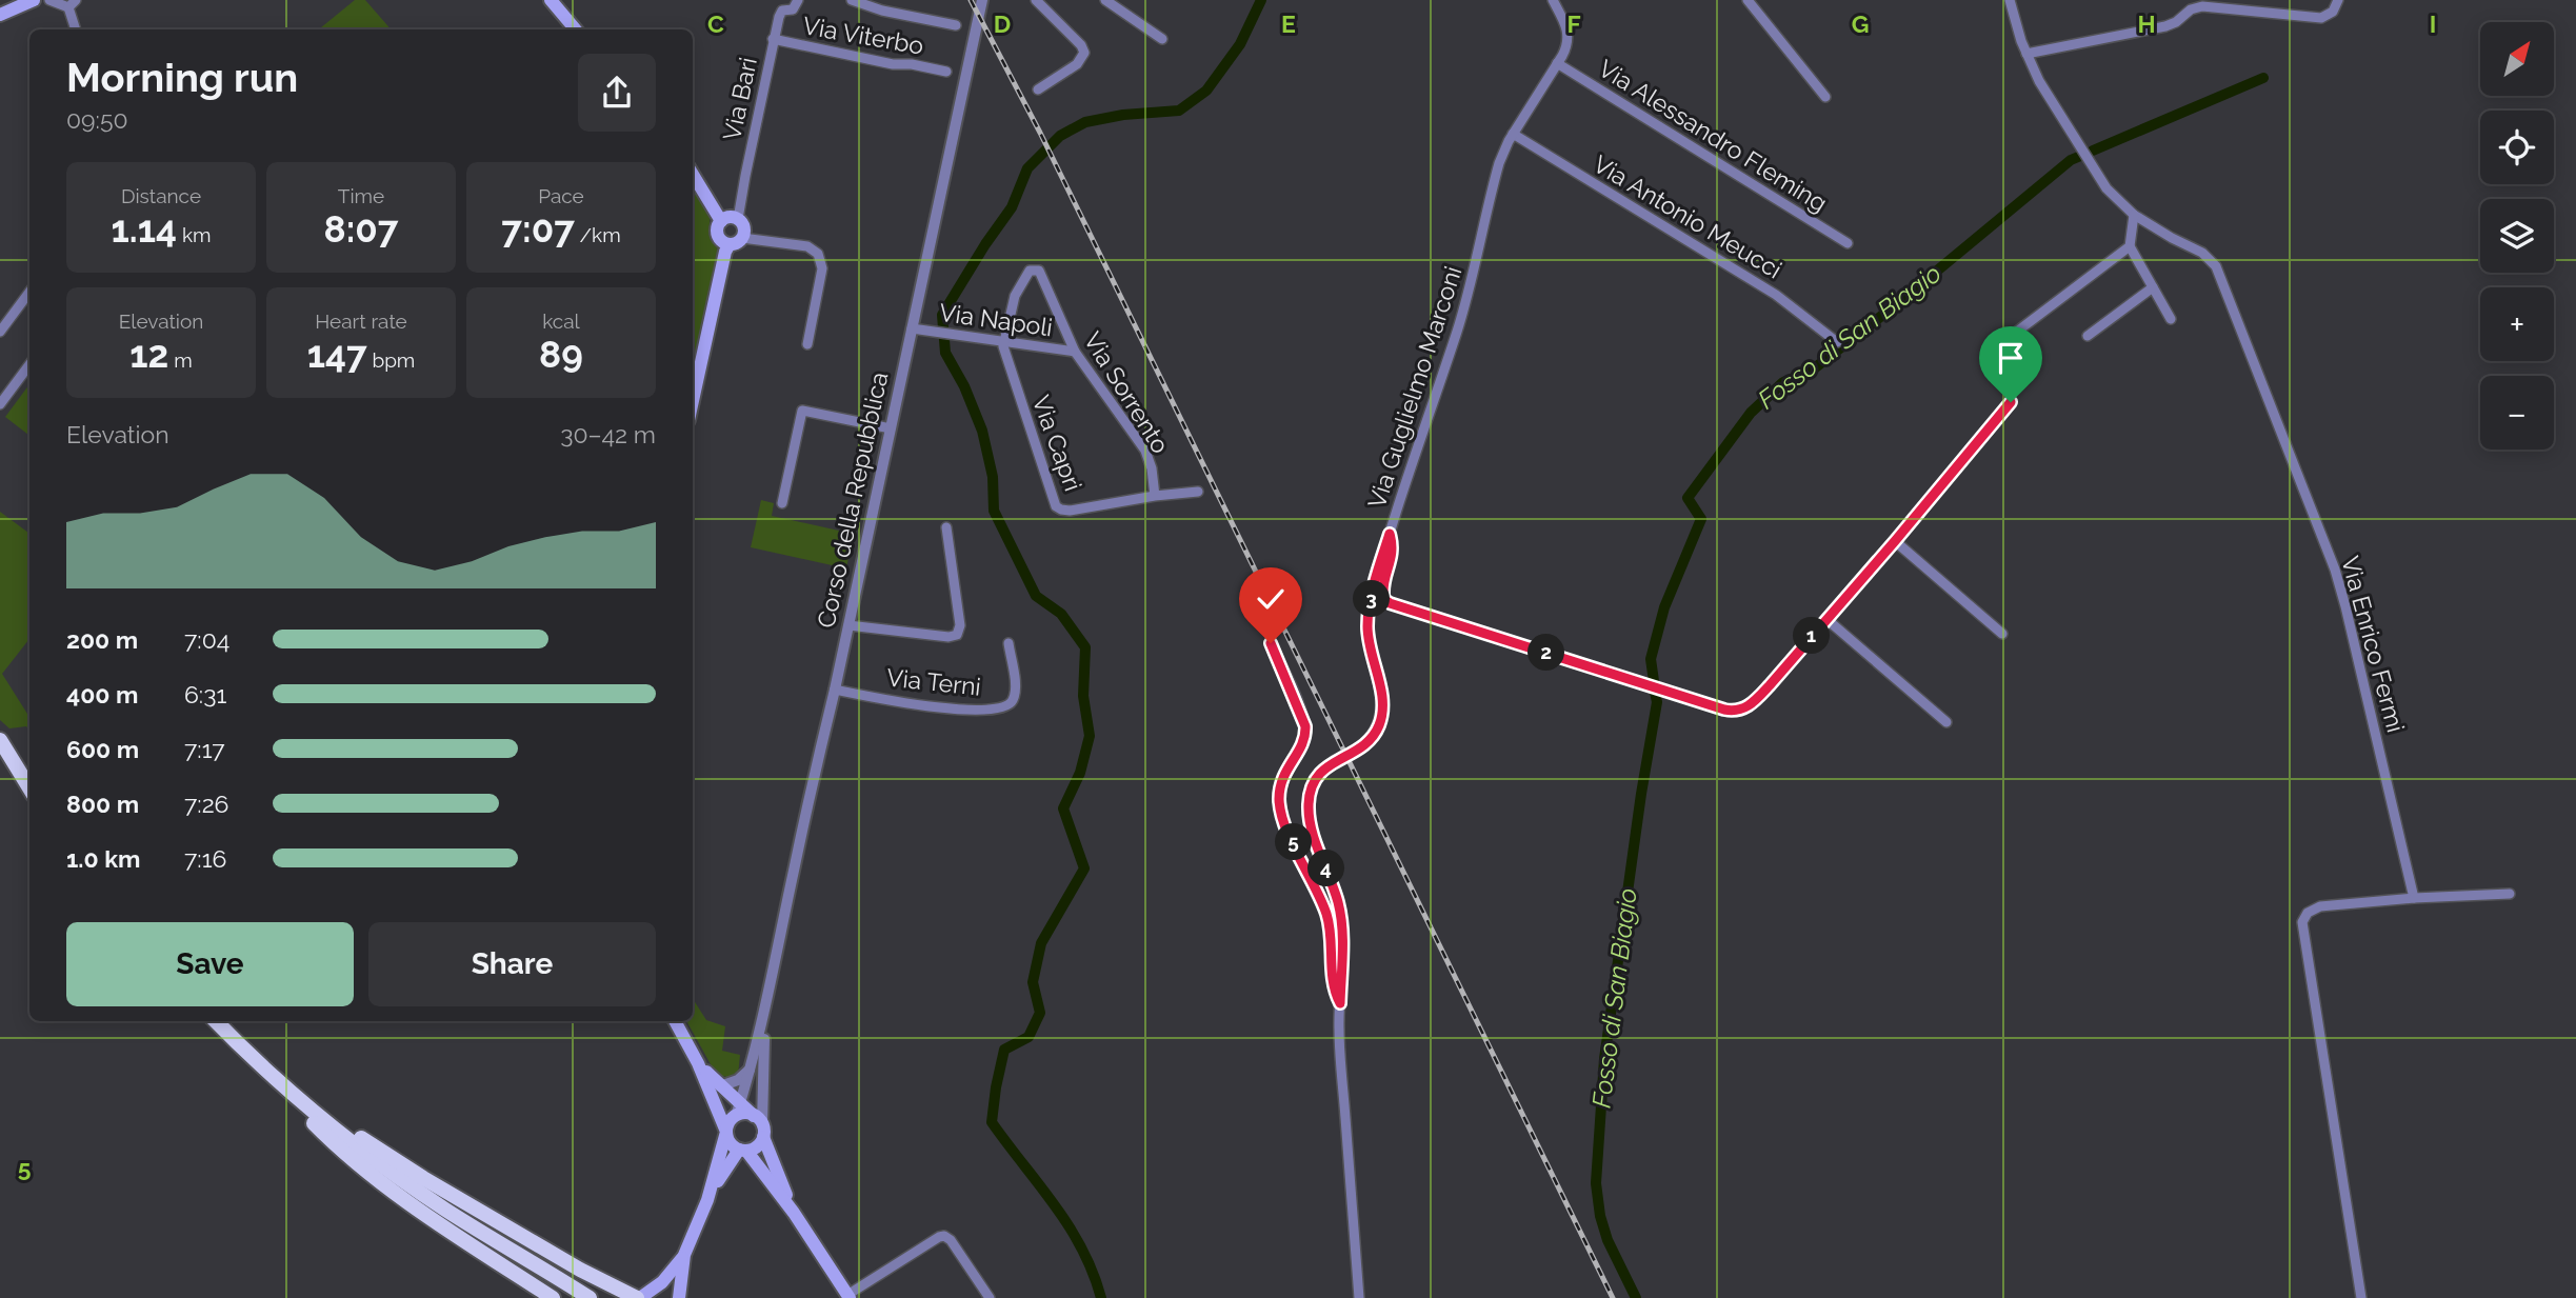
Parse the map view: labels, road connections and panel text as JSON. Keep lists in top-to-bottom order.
{
  "streets": {
    "street": [
      "Via Viterbo",
      "Via Bari",
      "Via Alessandro Fleming",
      "Via Antonio Meucci",
      "Via Napoli",
      "Via Guglielmo Marconi",
      "Via Sorrento",
      "Via Capri",
      "Corso della Repubblica",
      "Via Enrico Fermi",
      "Via Terni"
    ]
  },
  "crossings": [
    ["Via Viterbo", "Via Bari"],
    ["Via Alessandro Fleming", "Via Guglielmo Marconi"],
    ["Via Antonio Meucci", "Via Guglielmo Marconi"],
    ["Via Napoli", "Via Sorrento"],
    ["Via Napoli", "Via Capri"],
    ["Via Napoli", "Corso della Repubblica"],
    ["Via Sorrento", "Via Capri"],
    ["Corso della Repubblica", "Via Terni"]
  ],
  "water": ["Fosso di San Biagio"],
  "north": "top right",
  "page": {
    "map_buttons": ["+", "−"],
    "heading": ["Morning run", "09:50"],
    "stats": [
      ["Distance", "1.14 km"],
      ["Time", "8:07"],
      ["Pace", "7:07 /km"],
      ["Elevation", "12 m"],
      ["Heart rate", "147 bpm"],
      ["kcal", "89"]
    ],
    "chart": ["Elevation", "30–42 m"],
    "pins": [
      "3",
      "1",
      "2",
      "5",
      "4"
    ],
    "list": [
      {
        "name": "200 m",
        "note": "7:04"
      },
      {
        "name": "400 m",
        "note": "6:31"
      },
      {
        "name": "600 m",
        "note": "7:17"
      },
      {
        "name": "800 m",
        "note": "7:26"
      },
      {
        "name": "1.0 km",
        "note": "7:16"
      }
    ],
    "buttons": ["Save", "Share"]
  },
  "grid": {
    "columns": [
      "C",
      "D",
      "E",
      "F",
      "G",
      "H",
      "I"
    ],
    "rows": ["5"]
  }
}
